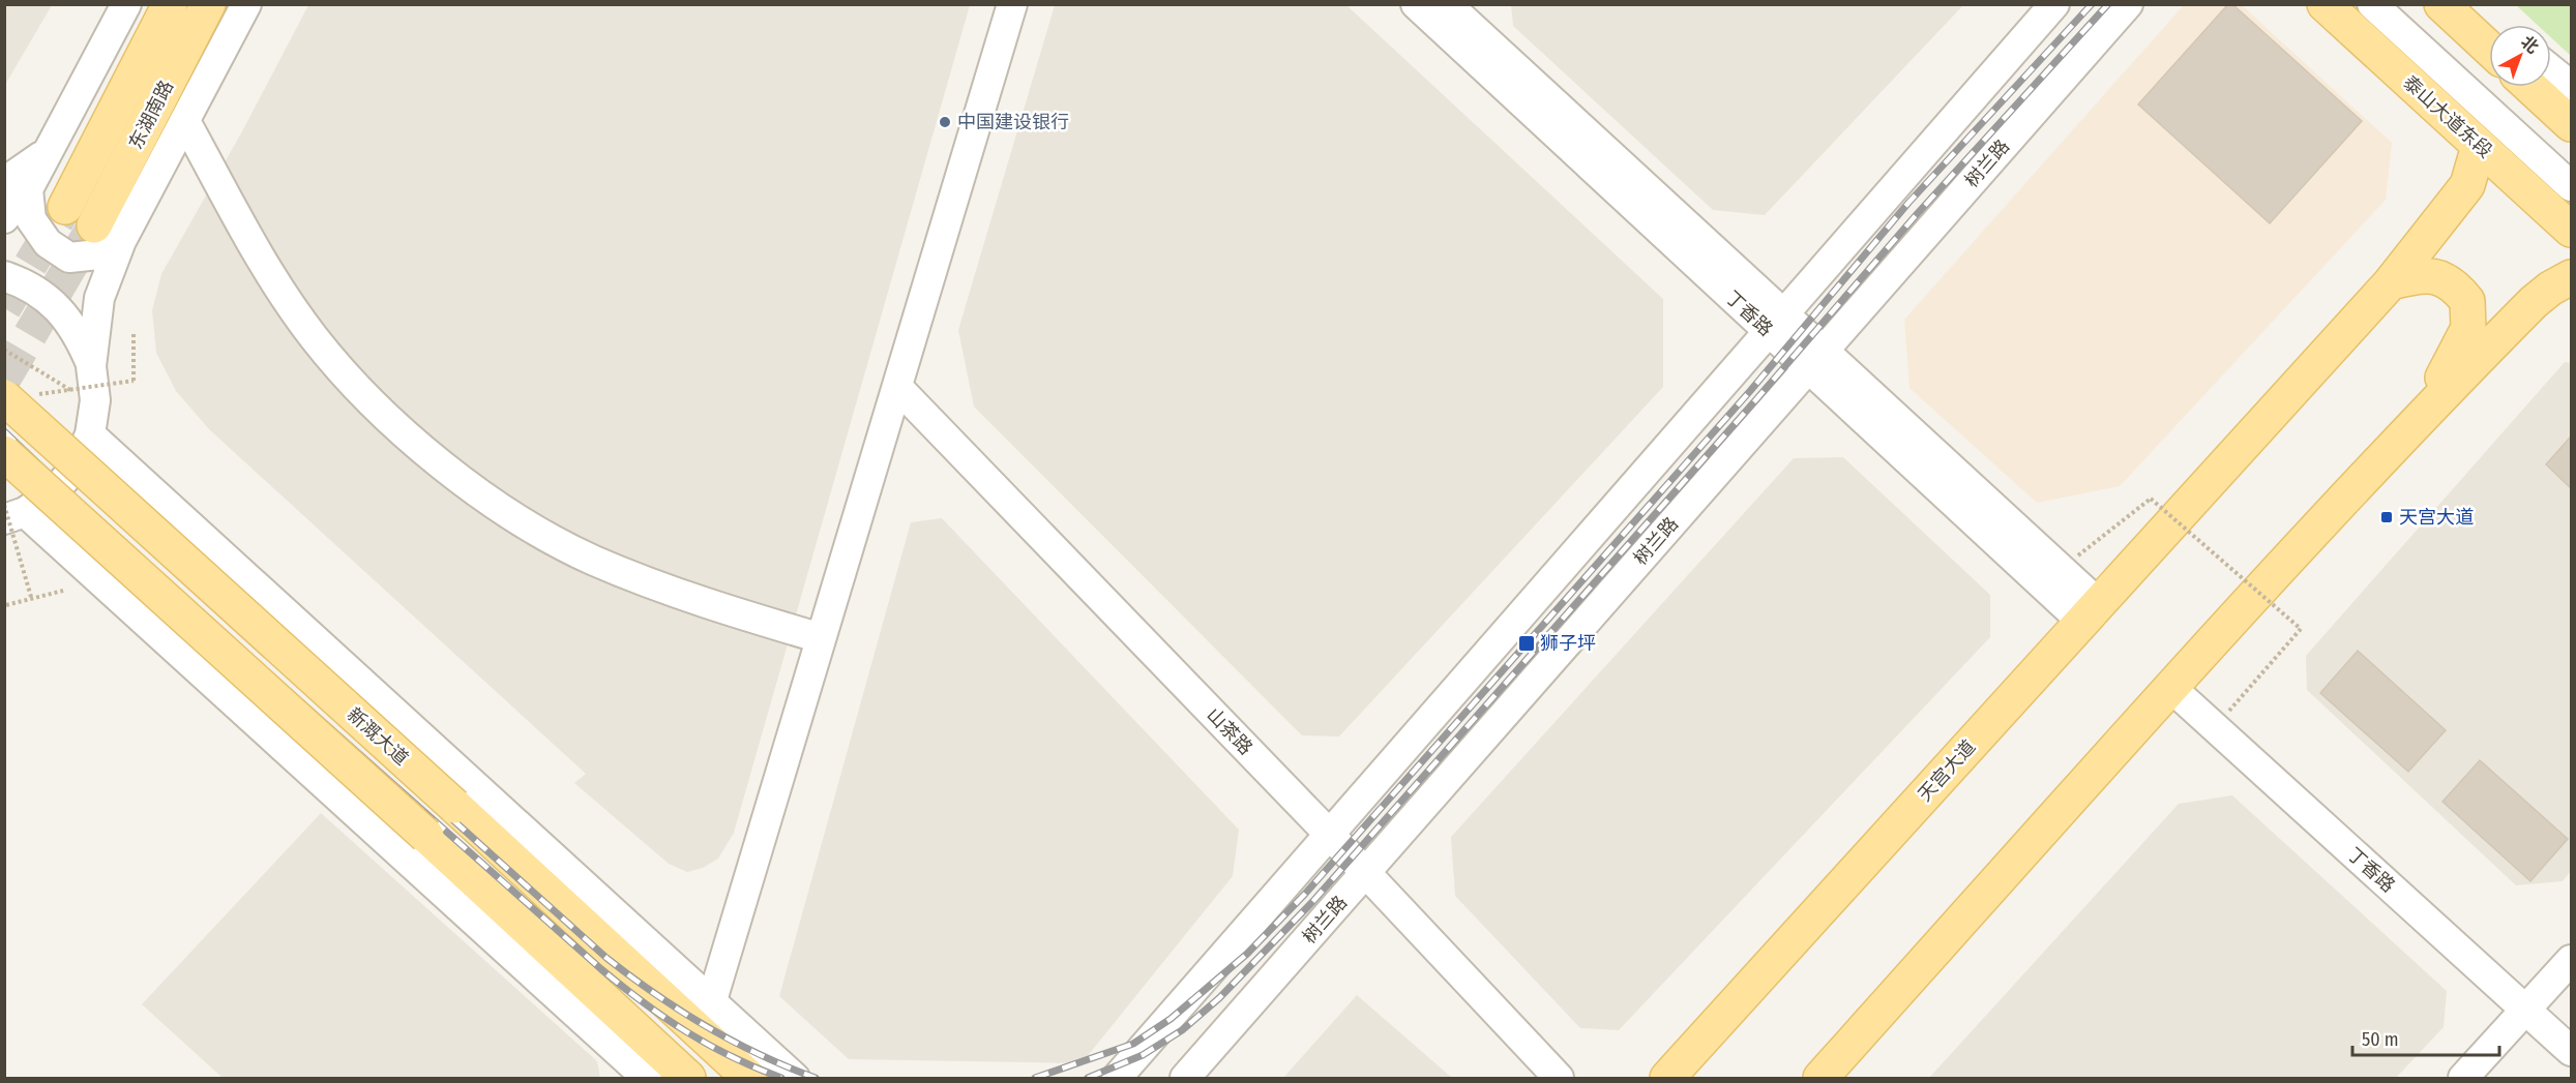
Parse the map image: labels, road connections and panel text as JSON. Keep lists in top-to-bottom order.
{
  "streets": {
    "main road": [
      "东湖南路",
      "泰山大道东段",
      "新溉大道",
      "天宫大道"
    ],
    "street": ["树兰路", "丁香路", "山茶路"]
  },
  "crossings": [
    ["泰山大道东段", "天宫大道"],
    ["树兰路", "丁香路"],
    ["树兰路", "山茶路"],
    ["丁香路", "天宫大道"]
  ],
  "places": {
    "other": ["中国建设银行"],
    "transit": ["天宫大道", "狮子坪"]
  },
  "scale_bar": "50 m",
  "north": "top right"
}
